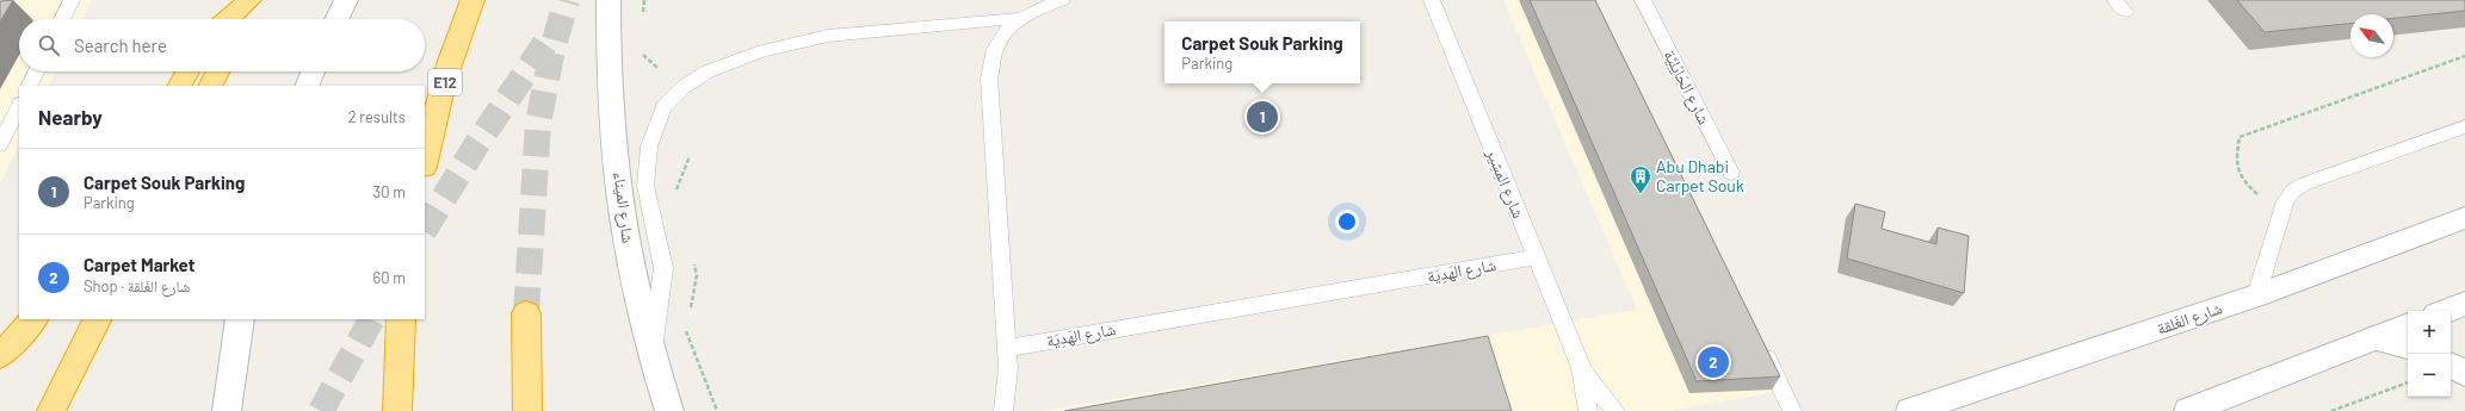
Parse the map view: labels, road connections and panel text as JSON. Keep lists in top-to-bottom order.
{
  "streets": {
    "highway": ["E12"],
    "main road": ["شارع الميناء", "شارع الغَلقة"],
    "lane": ["شارع الحَايْلِيَّة", "شارع المِشِير", "شارع الهَدِيَة"]
  },
  "crossings": [
    ["شارع المِشِير", "شارع الهَدِيَة"]
  ],
  "places": {
    "building": ["Abu Dhabi Carpet Souk"]
  },
  "north": "top left",
  "page": {
    "search": "Search here",
    "popup": ["Carpet Souk Parking", "Parking"],
    "heading": ["Nearby", "2 results"],
    "pins": ["1", "2"],
    "list": [
      {
        "mark": "1",
        "name": "Carpet Souk Parking",
        "note": "Parking",
        "value": "30 m"
      },
      {
        "mark": "2",
        "name": "Carpet Market",
        "note": "Shop · شارع الغَلقة",
        "value": "60 m"
      }
    ],
    "map_buttons": ["+", "−"]
  }
}
